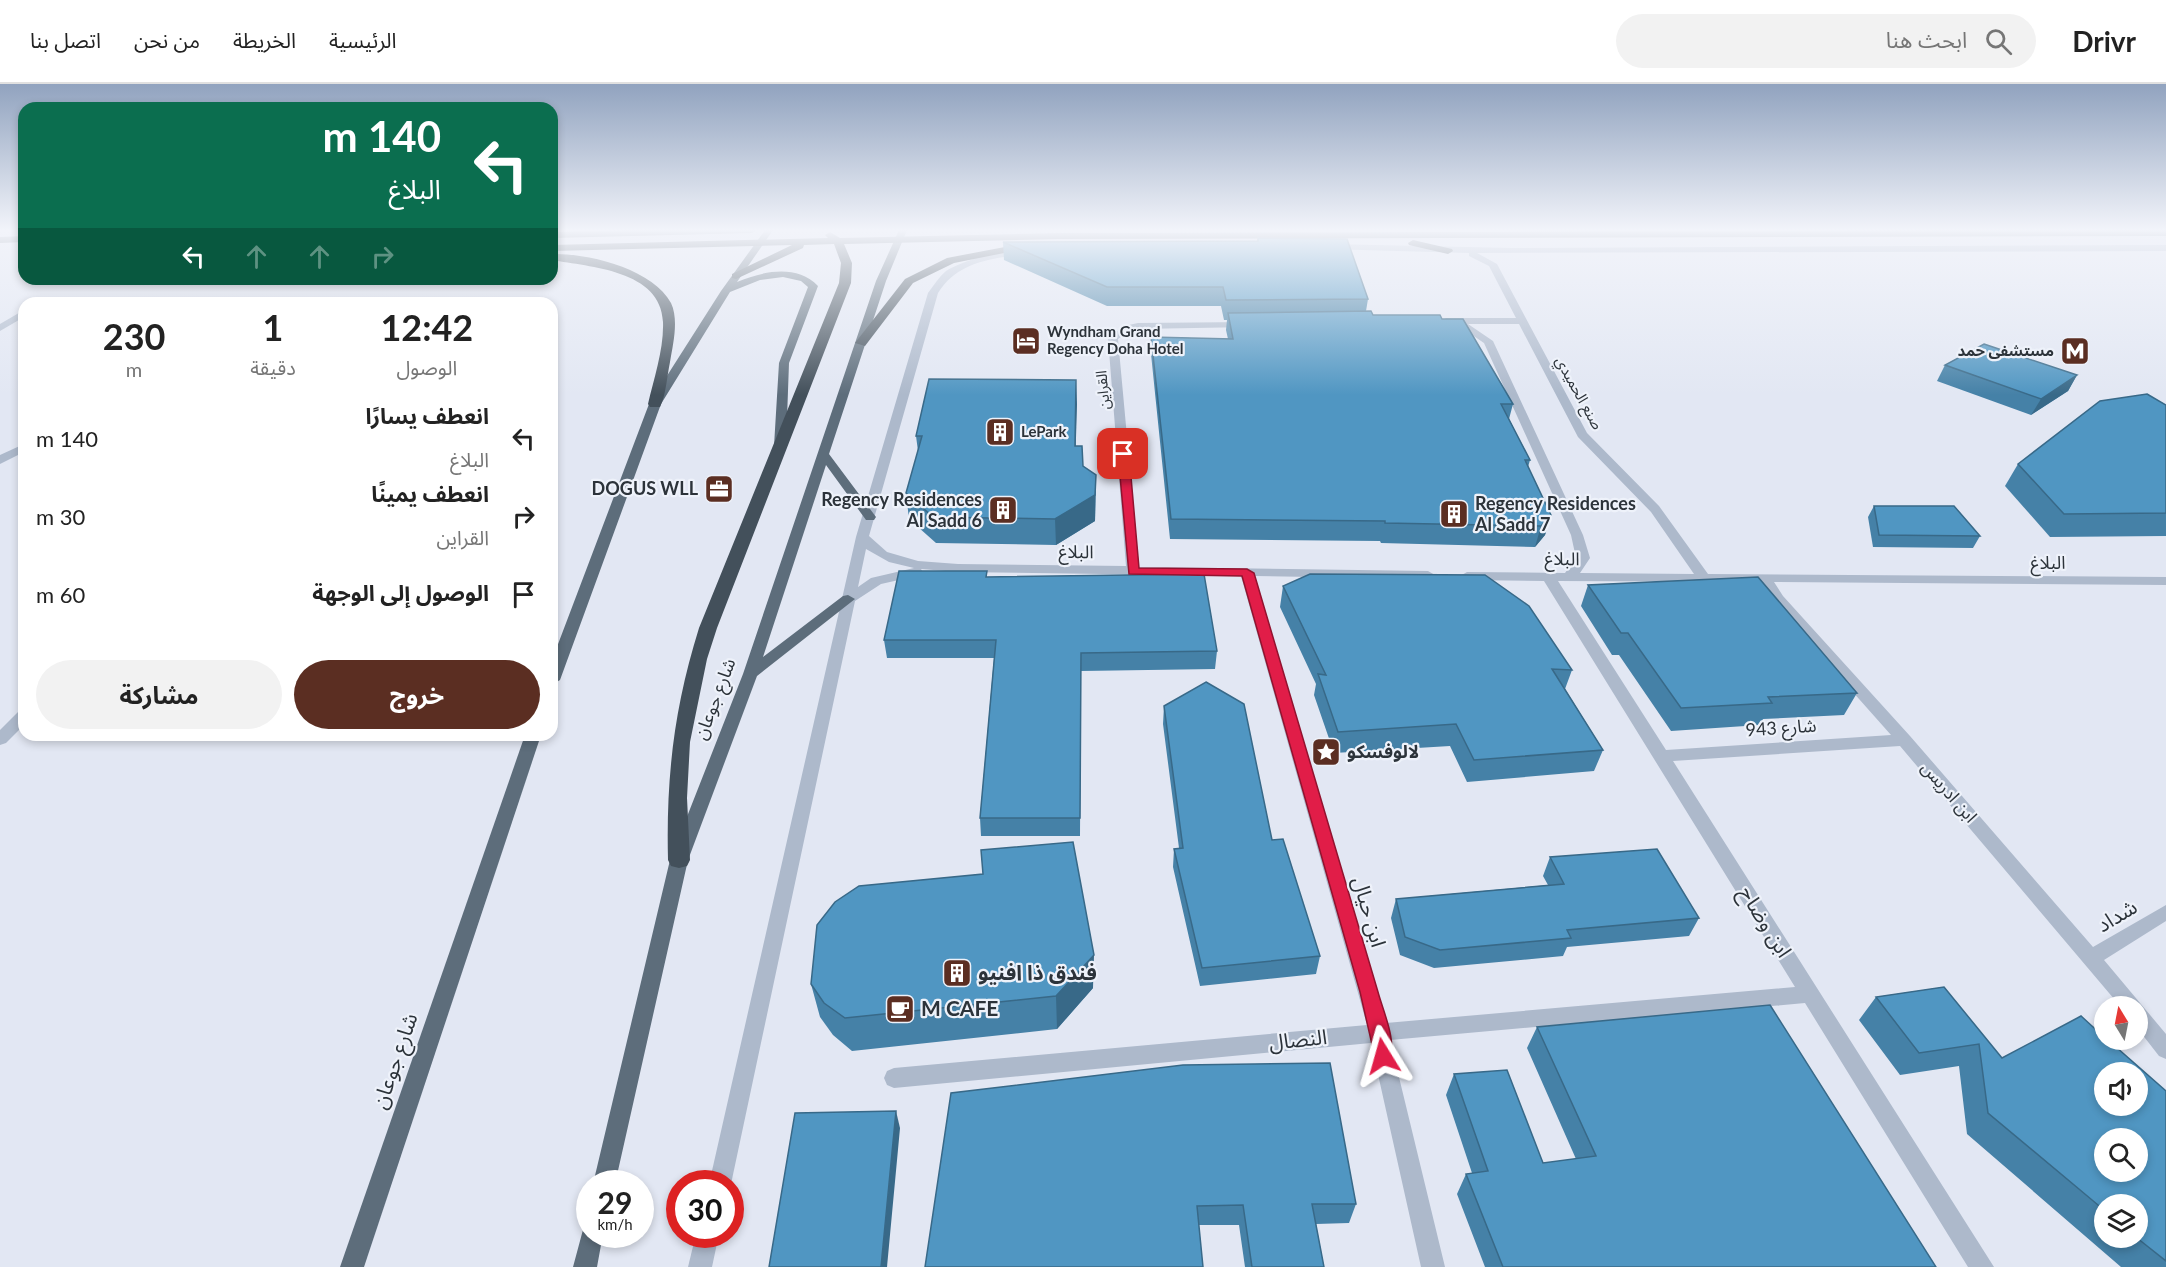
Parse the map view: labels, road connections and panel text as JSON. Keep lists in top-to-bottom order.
{
  "streets": {
    "main road": ["شارع جوعان"],
    "street": [
      "القراين",
      "صنع الحميدي",
      "البلاغ",
      "شارع 943",
      "ابن ادريس",
      "ابن حيال",
      "شداد",
      "ابن وضاح",
      "النصال"
    ]
  },
  "crossings": [
    ["القراين", "البلاغ"],
    ["صنع الحميدي", "البلاغ"],
    ["البلاغ", "ابن ادريس"],
    ["البلاغ", "ابن حيال"],
    ["البلاغ", "ابن وضاح"],
    ["شارع 943", "ابن ادريس"],
    ["شارع 943", "ابن وضاح"],
    ["ابن ادريس", "شداد"],
    ["ابن حيال", "النصال"],
    ["ابن وضاح", "النصال"]
  ],
  "places": {
    "hotel": ["Wyndham Grand Regency Doha Hotel"],
    "metro station": ["مستشفى حمد"],
    "building": [
      "LePark",
      "Regency Residences Al Sadd 6",
      "Regency Residences Al Sadd 7",
      "فندق ذا افنيو"
    ],
    "office": ["DOGUS WLL"],
    "place": ["لالوفسكو"],
    "cafe": ["M CAFE"]
  },
  "north": "top",
  "page": {
    "header": "Drivr",
    "search": "ابحث هنا",
    "nav": [
      "الرئيسية",
      "الخريطة",
      "من نحن",
      "اتصل بنا"
    ],
    "turn": ["140 m", "البلاغ"],
    "eta": [
      "12:42",
      "الوصول",
      "1",
      "دقيقة",
      "230",
      "m"
    ],
    "list": [
      {
        "name": "انعطف يسارًا",
        "note": "البلاغ",
        "value": "140 m"
      },
      {
        "name": "انعطف يمينًا",
        "note": "القراين",
        "value": "30 m"
      },
      {
        "name": "الوصول إلى الوجهة",
        "value": "60 m"
      }
    ],
    "buttons": ["خروج", "مشاركة"],
    "speed": "29 km/h",
    "limit": "30"
  }
}
